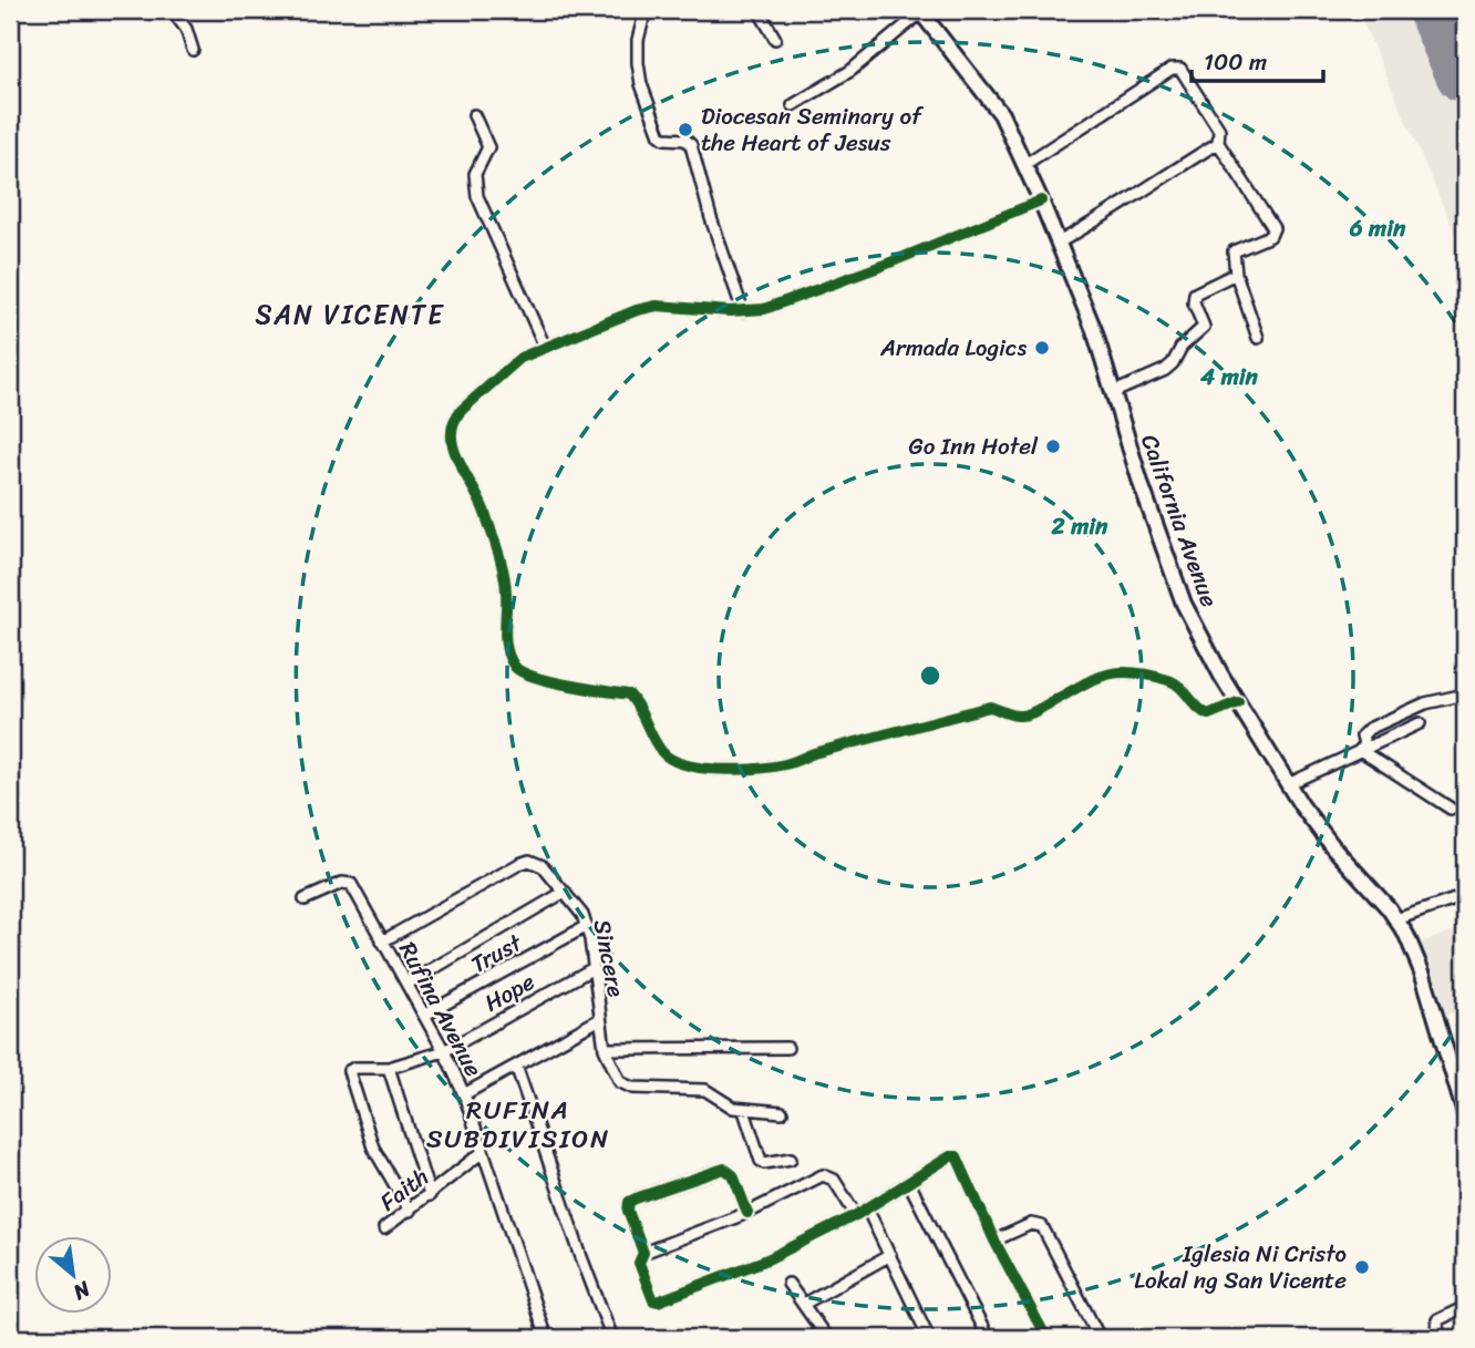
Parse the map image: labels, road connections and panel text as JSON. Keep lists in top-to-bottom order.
{
  "streets": {
    "street": [
      "California Avenue",
      "Trust",
      "Sincere",
      "Hope",
      "Rufina Avenue",
      "Faith"
    ]
  },
  "crossings": [
    ["Trust", "Sincere"],
    ["Trust", "Rufina Avenue"],
    ["Sincere", "Hope"],
    ["Sincere", "Rufina Avenue"],
    ["Hope", "Rufina Avenue"],
    ["Hope", "Faith"],
    ["Rufina Avenue", "Faith"]
  ],
  "districts": ["SAN VICENTE", "RUFINA SUBDIVISION"],
  "places": [
    "Diocesan Seminary of the Heart of Jesus",
    "Armada Logics",
    "Go Inn Hotel",
    "Iglesia Ni Cristo Lokal ng San Vicente"
  ],
  "scale_bar": "100 m",
  "north": "bottom right",
  "rings": ["6 min", "4 min", "2 min"]
}
